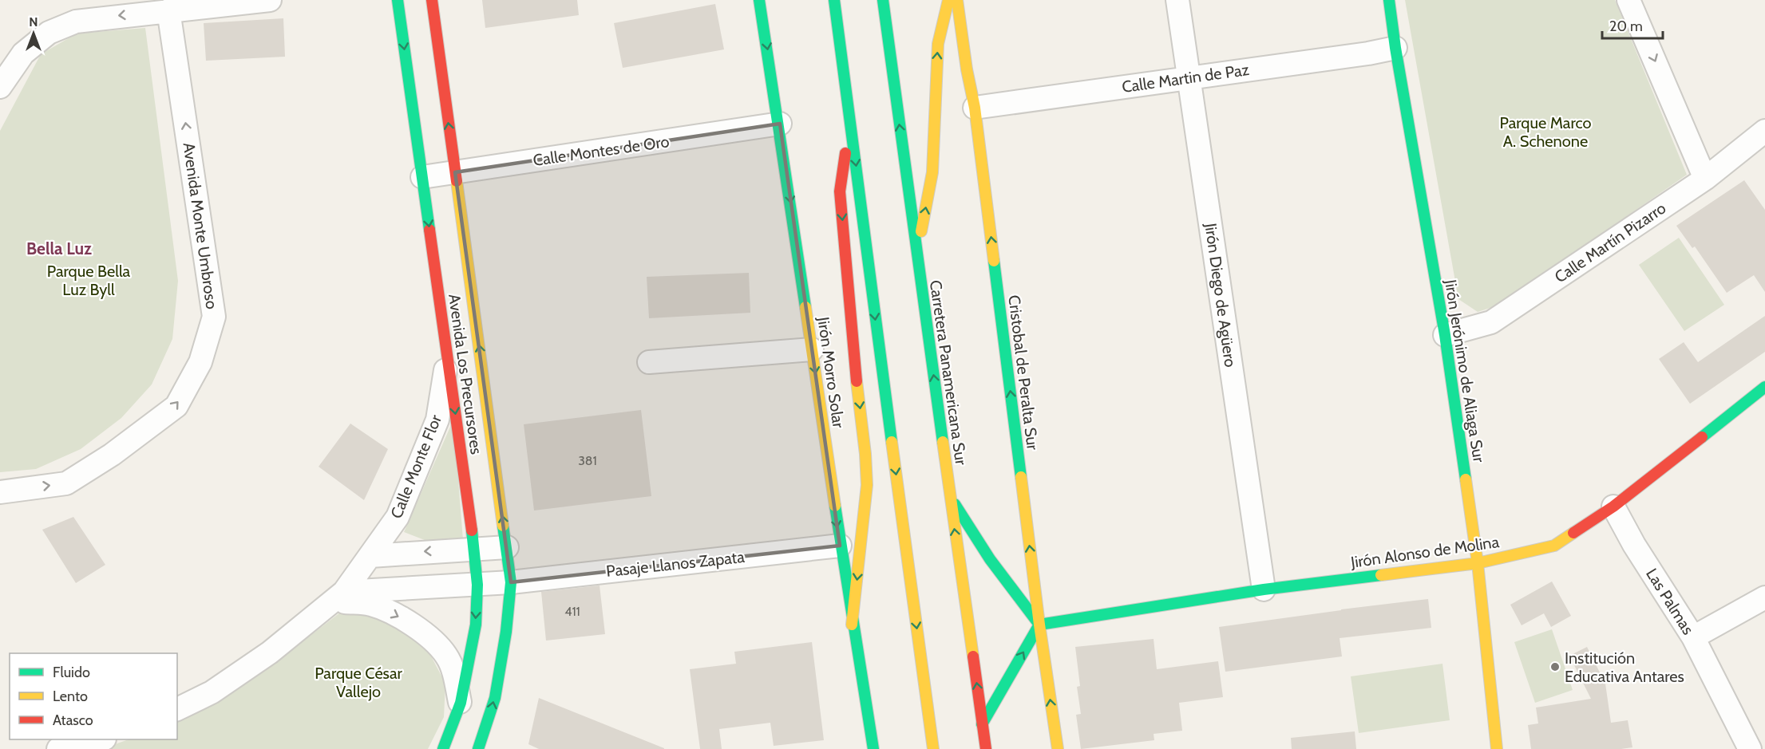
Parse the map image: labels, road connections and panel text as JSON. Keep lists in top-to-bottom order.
{
  "streets": {
    "main road": [
      "Jirón Jerónimo de Aliaga Sur",
      "Jirón Morro Solar",
      "Carretera Panamericana Sur",
      "Cristobal de Peralta Sur",
      "Avenida Los Precursores",
      "Jirón Alonso de Molina"
    ],
    "street": [
      "Calle Martin de Paz",
      "Calle Montes de Oro",
      "Avenida Monte Umbroso",
      "Calle Martín Pizarro",
      "Jirón Diego de Agüero",
      "Calle Monte Flor",
      "Pasaje Llanos Zapata",
      "Las Palmas"
    ]
  },
  "crossings": [
    ["Calle Martin de Paz", "Jirón Diego de Agüero"],
    ["Calle Martin de Paz", "Jirón Jerónimo de Aliaga Sur"],
    ["Calle Martin de Paz", "Cristobal de Peralta Sur"],
    ["Calle Montes de Oro", "Jirón Morro Solar"],
    ["Calle Montes de Oro", "Avenida Los Precursores"],
    ["Calle Martín Pizarro", "Jirón Jerónimo de Aliaga Sur"],
    ["Jirón Diego de Agüero", "Jirón Alonso de Molina"],
    ["Jirón Jerónimo de Aliaga Sur", "Jirón Alonso de Molina"],
    ["Jirón Morro Solar", "Pasaje Llanos Zapata"],
    ["Cristobal de Peralta Sur", "Jirón Alonso de Molina"],
    ["Avenida Los Precursores", "Calle Monte Flor"],
    ["Avenida Los Precursores", "Pasaje Llanos Zapata"],
    ["Calle Monte Flor", "Pasaje Llanos Zapata"],
    ["Jirón Alonso de Molina", "Las Palmas"]
  ],
  "one_way": ["Avenida Monte Umbroso", "Cristobal de Peralta Sur"],
  "districts": ["Bella Luz"],
  "parks": ["Parque Marco A. Schenone", "Parque Bella Luz Byll", "Parque César Vallejo"],
  "places": ["Institución Educativa Antares"],
  "house_numbers": ["381", "411"],
  "legend": ["Fluido", "Lento", "Atasco"],
  "scale_bar": "20 m",
  "north": "top"
}
